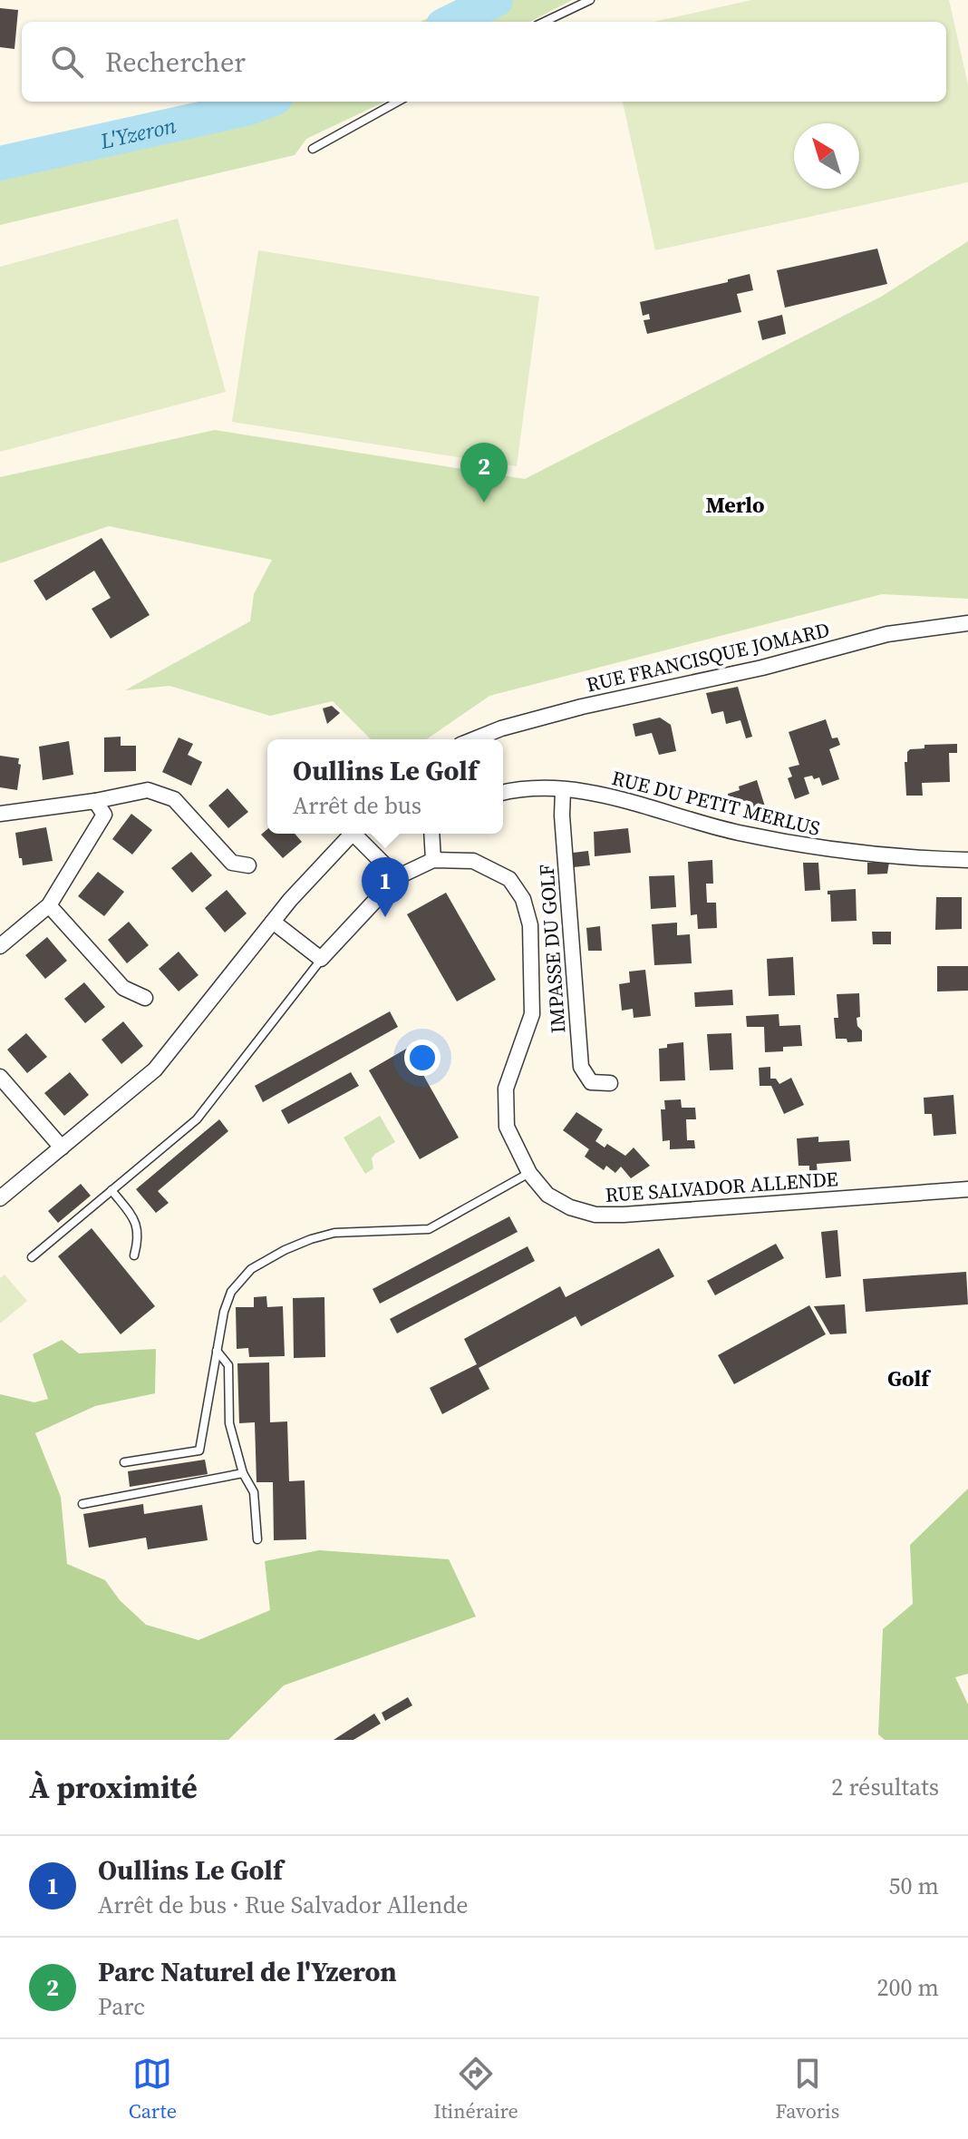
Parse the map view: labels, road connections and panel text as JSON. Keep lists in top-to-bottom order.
{
  "streets": {
    "street": [
      "RUE FRANCISQUE JOMARD",
      "RUE DU PETIT MERLUS",
      "IMPASSE DU GOLF",
      "RUE SALVADOR ALLENDE"
    ]
  },
  "crossings": [
    ["RUE DU PETIT MERLUS", "IMPASSE DU GOLF"]
  ],
  "districts": ["Merlo", "Golf"],
  "water": ["L'Yzeron"],
  "north": "top left",
  "page": {
    "search": "Rechercher",
    "pins": ["2", "1"],
    "popup": ["Oullins Le Golf", "Arrêt de bus"],
    "heading": ["À proximité", "2 résultats"],
    "list": [
      {
        "mark": "1",
        "name": "Oullins Le Golf",
        "note": "Arrêt de bus · Rue Salvador Allende",
        "value": "50 m"
      },
      {
        "mark": "2",
        "name": "Parc Naturel de l'Yzeron",
        "note": "Parc",
        "value": "200 m"
      }
    ],
    "nav": ["Carte", "Itinéraire", "Favoris"]
  }
}
